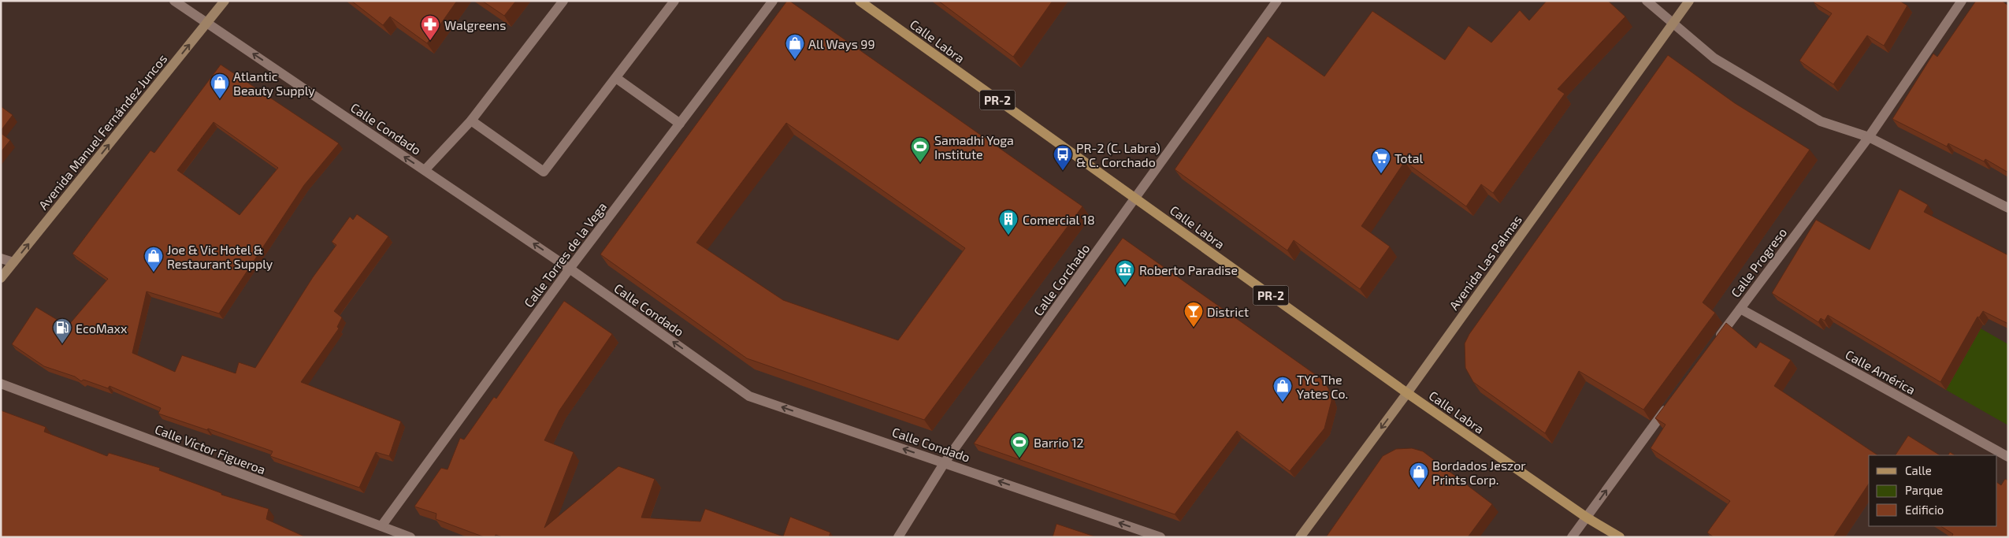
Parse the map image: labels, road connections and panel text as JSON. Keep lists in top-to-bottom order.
{
  "streets": {
    "main road": ["Calle Labra", "PR-2"],
    "street": [
      "Calle Condado",
      "Avenida Manuel Fernández Juncos",
      "Calle Torres de la Vega",
      "Avenida Las Palmas",
      "Calle Progreso",
      "Calle Corchado",
      "Calle América",
      "Calle Víctor Figueroa"
    ]
  },
  "crossings": [
    ["Calle Labra", "Avenida Las Palmas"],
    ["Calle Labra", "Calle Corchado"],
    ["Calle Condado", "Avenida Manuel Fernández Juncos"],
    ["Calle Condado", "Calle Torres de la Vega"],
    ["Calle Condado", "Calle Corchado"],
    ["Calle Torres de la Vega", "Calle Víctor Figueroa"],
    ["Calle Progreso", "Calle América"]
  ],
  "one_way": ["Calle Condado", "Avenida Manuel Fernández Juncos"],
  "places": {
    "pharmacy": ["Walgreens"],
    "shop": [
      "All Ways 99",
      "Atlantic Beauty Supply",
      "Joe & Vic Hotel & Restaurant Supply",
      "TYC The Yates Co.",
      "Bordados Jeszor Prints Corp."
    ],
    "sports": ["Samadhi Yoga Institute", "Barrio 12"],
    "bus stop": ["PR-2 (C. Labra) & C. Corchado"],
    "supermarket": ["Total"],
    "building": ["Comercial 18"],
    "museum": ["Roberto Paradise"],
    "bar": ["District"],
    "fuel station": ["EcoMaxx"]
  },
  "legend": ["Calle", "Parque", "Edificio"]
}
